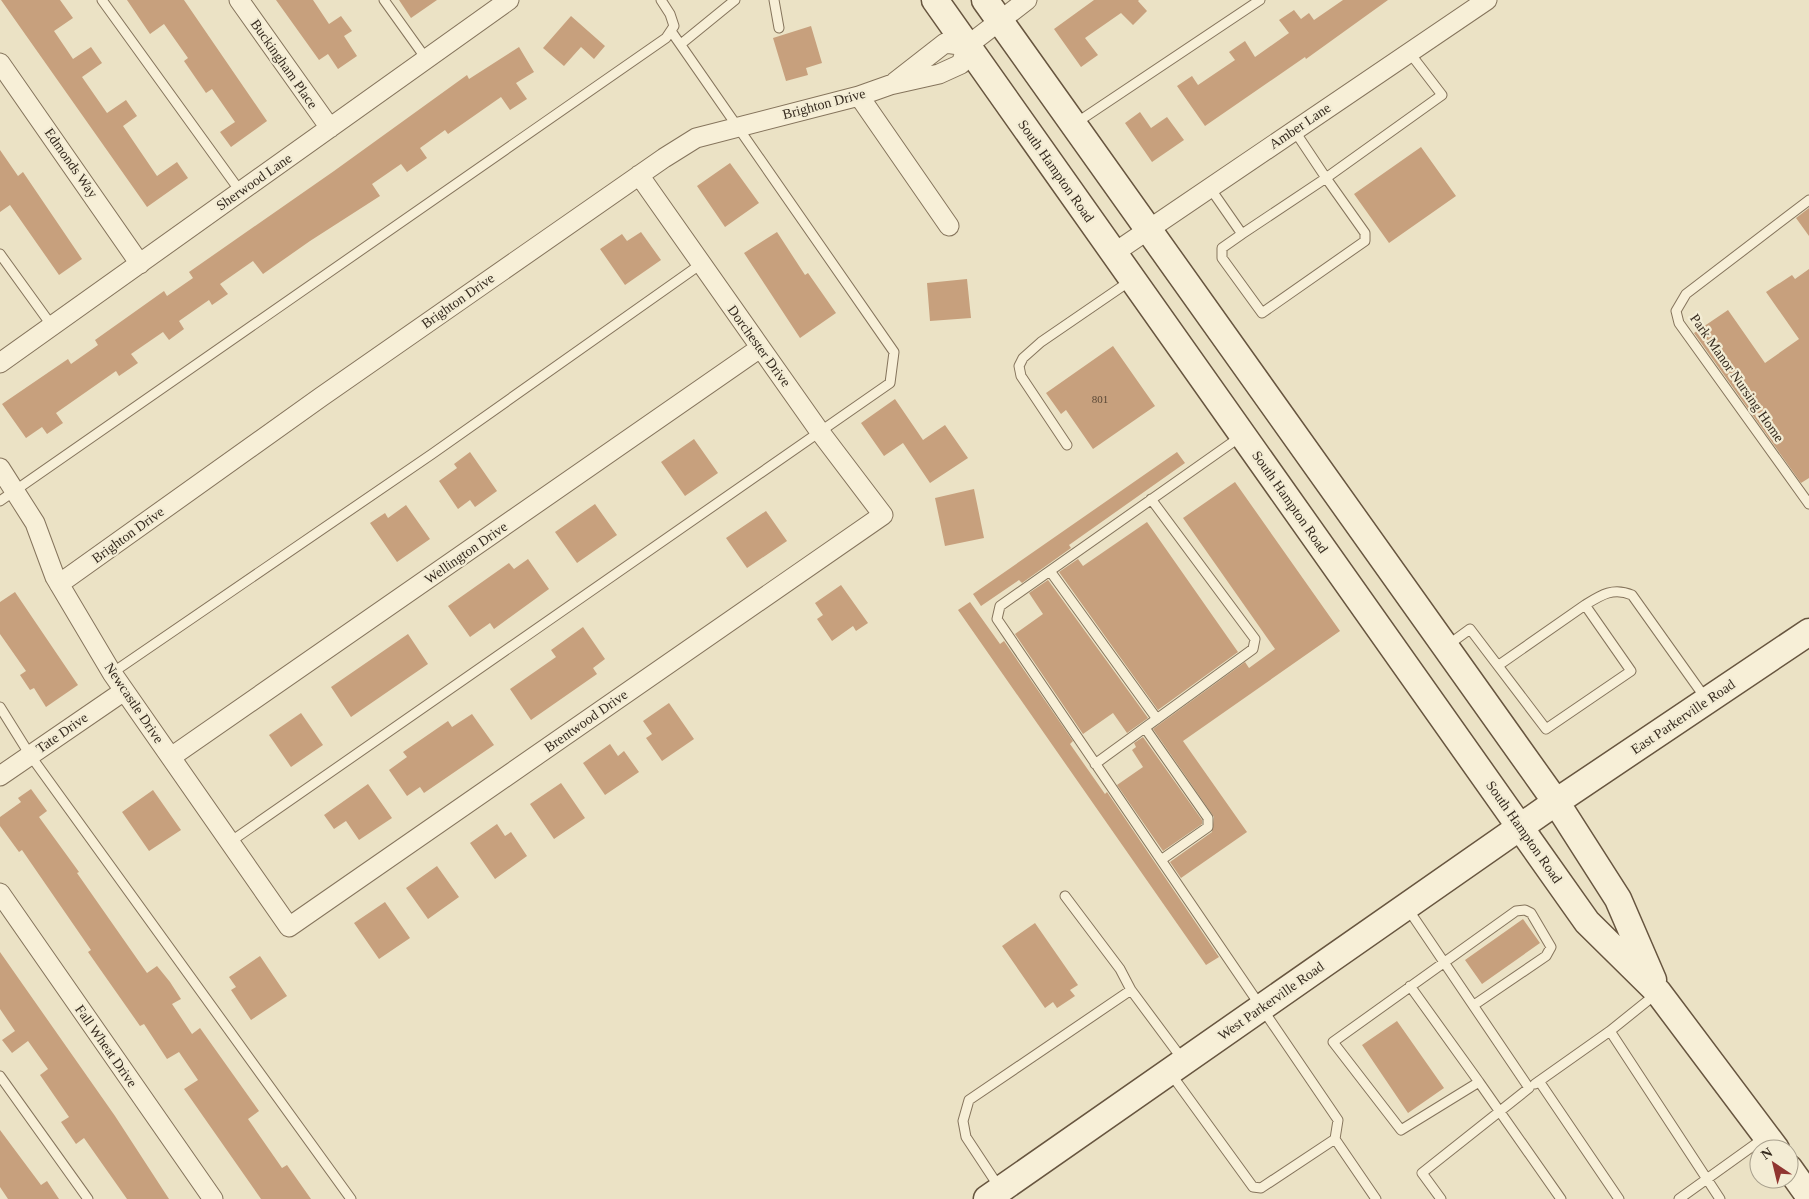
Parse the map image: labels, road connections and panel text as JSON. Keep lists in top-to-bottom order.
{
  "streets": {
    "main road": ["South Hampton Road", "East Parkerville Road", "West Parkerville Road"],
    "street": [
      "Buckingham Place",
      "Brighton Drive",
      "Amber Lane",
      "Edmonds Way",
      "Sherwood Lane",
      "Dorchester Drive",
      "Wellington Drive",
      "Newcastle Drive",
      "Brentwood Drive",
      "Tate Drive",
      "Fall Wheat Drive"
    ],
    "lane": ["Park Manor Nursing Home"]
  },
  "crossings": [
    ["Buckingham Place", "Sherwood Lane"],
    ["Brighton Drive", "South Hampton Road"],
    ["Brighton Drive", "Dorchester Drive"],
    ["Brighton Drive", "Newcastle Drive"],
    ["Amber Lane", "South Hampton Road"],
    ["Edmonds Way", "Sherwood Lane"],
    ["South Hampton Road", "East Parkerville Road"],
    ["South Hampton Road", "West Parkerville Road"],
    ["Dorchester Drive", "Wellington Drive"],
    ["Dorchester Drive", "Brentwood Drive"],
    ["Wellington Drive", "Newcastle Drive"],
    ["Newcastle Drive", "Brentwood Drive"],
    ["Newcastle Drive", "Tate Drive"],
    ["East Parkerville Road", "West Parkerville Road"]
  ],
  "house_numbers": ["801"],
  "north": "top left"
}
